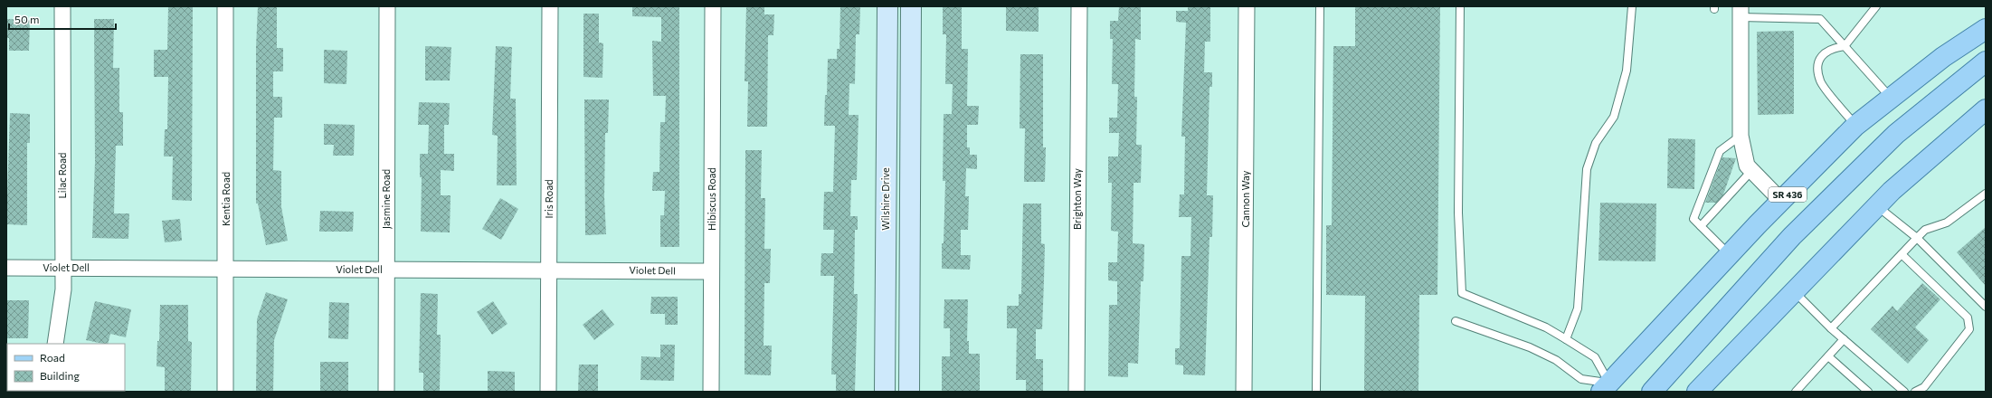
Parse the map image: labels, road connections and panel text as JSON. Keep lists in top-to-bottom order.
{
  "streets": {
    "main road": ["SR 436"],
    "street": [
      "Lilac Road",
      "Kentia Road",
      "Jasmine Road",
      "Iris Road",
      "Hibiscus Road",
      "Wilshire Drive",
      "Brighton Way",
      "Cannon Way",
      "Violet Dell"
    ]
  },
  "crossings": [
    ["Lilac Road", "Violet Dell"],
    ["Kentia Road", "Violet Dell"],
    ["Jasmine Road", "Violet Dell"],
    ["Iris Road", "Violet Dell"],
    ["Hibiscus Road", "Violet Dell"]
  ],
  "legend": ["Road", "Building"],
  "scale_bar": "50 m"
}
